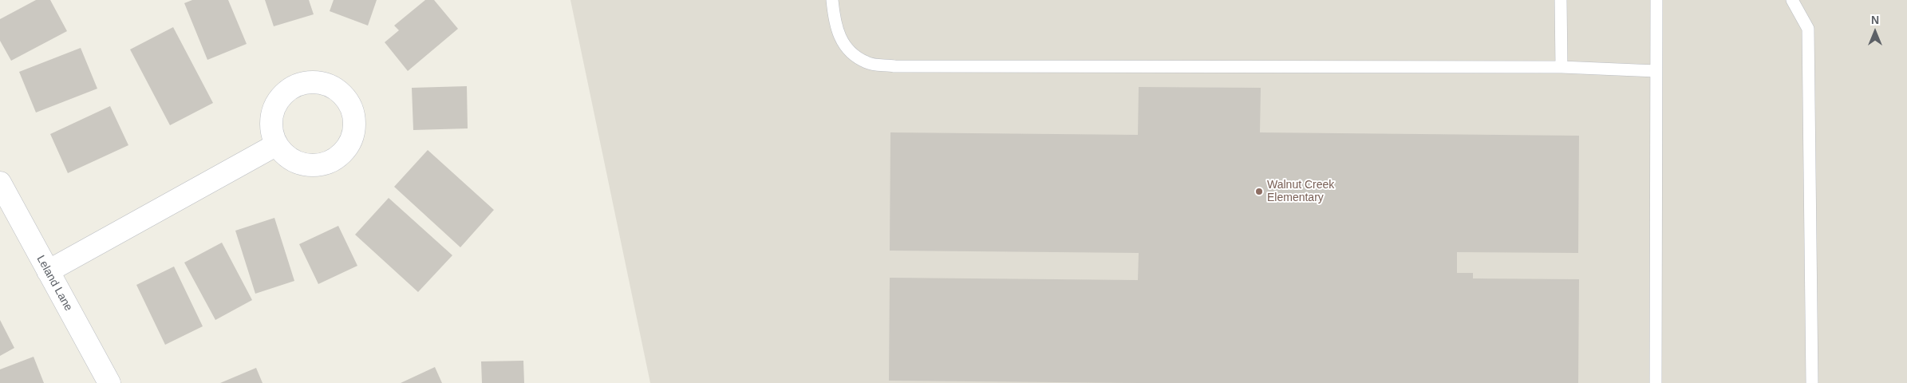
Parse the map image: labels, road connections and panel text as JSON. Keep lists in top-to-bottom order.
{
  "streets": {
    "street": ["Leland Lane"]
  },
  "places": ["Walnut Creek Elementary"],
  "north": "top"
}
